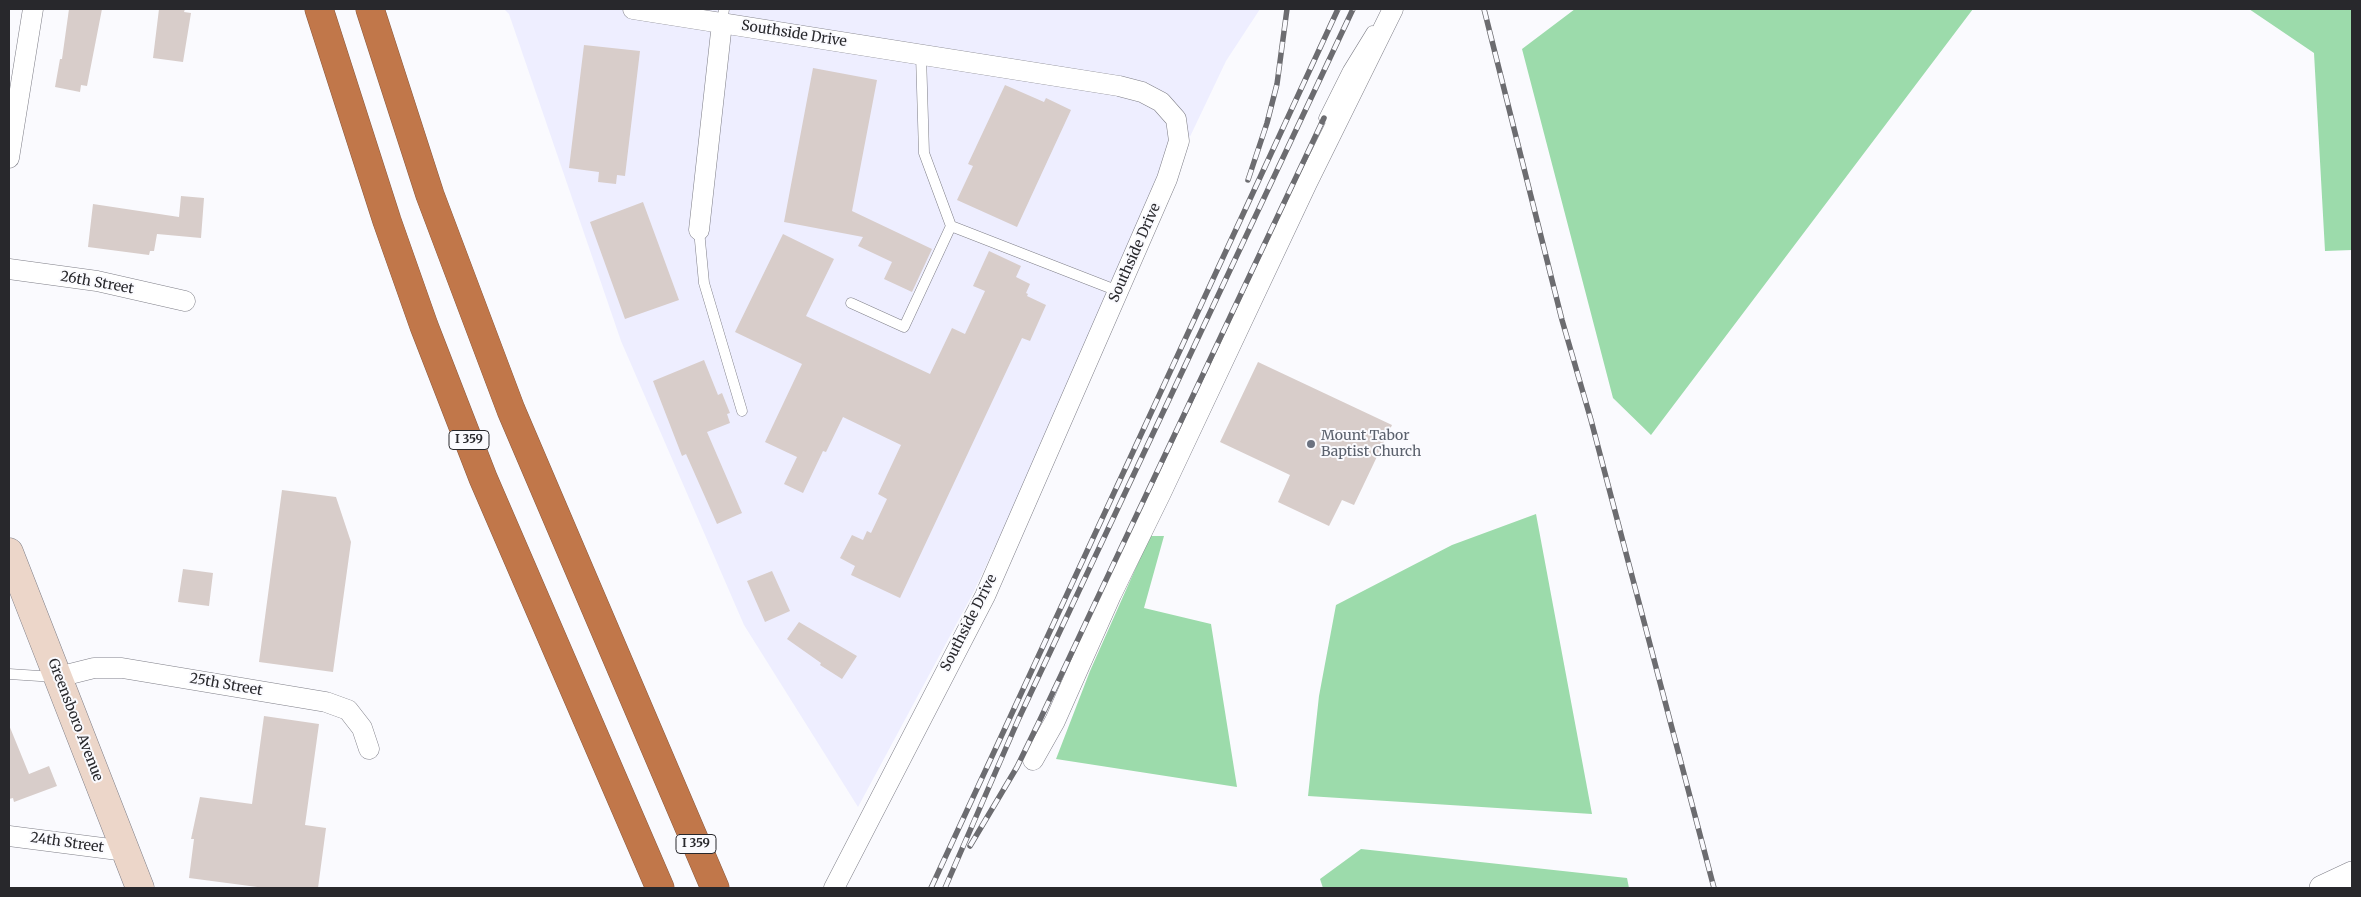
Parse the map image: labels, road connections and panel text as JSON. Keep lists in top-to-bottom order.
{
  "streets": {
    "highway": ["I 359"],
    "main road": ["Greensboro Avenue"],
    "street": [
      "Southside Drive",
      "26th Street",
      "25th Street",
      "24th Street"
    ]
  },
  "crossings": [
    ["25th Street", "Greensboro Avenue"],
    ["Greensboro Avenue", "24th Street"]
  ],
  "places": ["Mount Tabor Baptist Church"]
}
